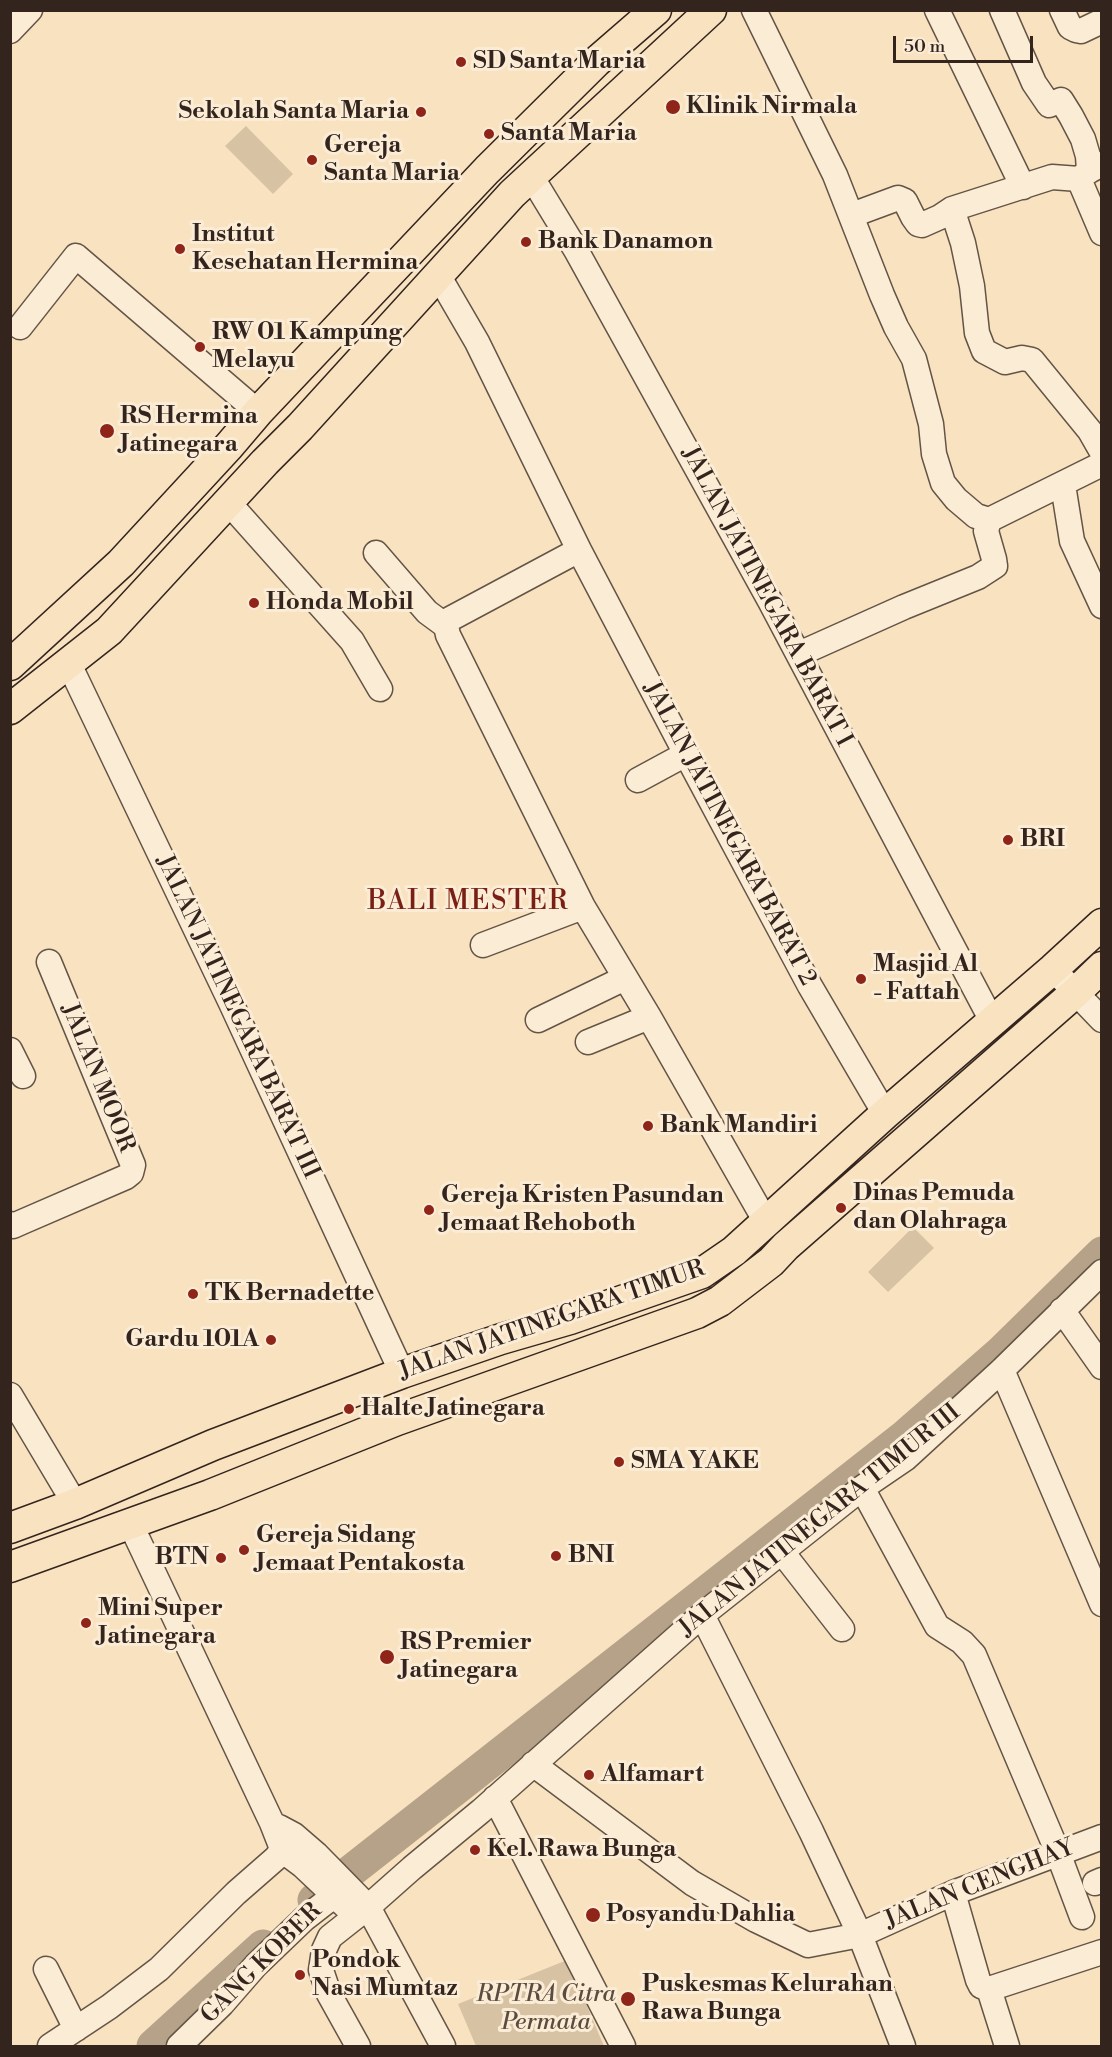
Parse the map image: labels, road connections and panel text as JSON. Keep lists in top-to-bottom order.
{
  "streets": {
    "main road": ["JALAN JATINEGARA TIMUR"],
    "street": [
      "JALAN JATINEGARA BARAT I",
      "JALAN JATINEGARA BARAT 2",
      "JALAN JATINEGARA BARAT III",
      "JALAN MOOR",
      "JALAN JATINEGARA TIMUR III",
      "JALAN CENGHAY",
      "GANG KOBER"
    ]
  },
  "crossings": [
    ["JALAN JATINEGARA BARAT I", "JALAN JATINEGARA TIMUR"],
    ["JALAN JATINEGARA BARAT 2", "JALAN JATINEGARA TIMUR"],
    ["JALAN JATINEGARA BARAT III", "JALAN JATINEGARA TIMUR"],
    ["JALAN JATINEGARA TIMUR III", "JALAN CENGHAY"]
  ],
  "districts": ["BALI MESTER"],
  "parks": ["RPTRA Citra Permata"],
  "places": [
    "SD Santa Maria",
    "Klinik Nirmala",
    "Sekolah Santa Maria",
    "Santa Maria",
    "Gereja Santa Maria",
    "Bank Danamon",
    "Institut Kesehatan Hermina",
    "RW 01 Kampung Melayu",
    "RS Hermina Jatinegara",
    "Honda Mobil",
    "BRI",
    "Masjid Al - Fattah",
    "Bank Mandiri",
    "Dinas Pemuda dan Olahraga",
    "Gereja Kristen Pasundan Jemaat Rehoboth",
    "TK Bernadette",
    "Gardu 101A",
    "Halte Jatinegara",
    "SMA YAKE",
    "Gereja Sidang Jemaat Pentakosta",
    "BNI",
    "BTN",
    "Mini Super Jatinegara",
    "RS Premier Jatinegara",
    "Alfamart",
    "Kel. Rawa Bunga",
    "Posyandu Dahlia",
    "Pondok Nasi Mumtaz",
    "Puskesmas Kelurahan Rawa Bunga"
  ],
  "scale_bar": "50 m"
}
